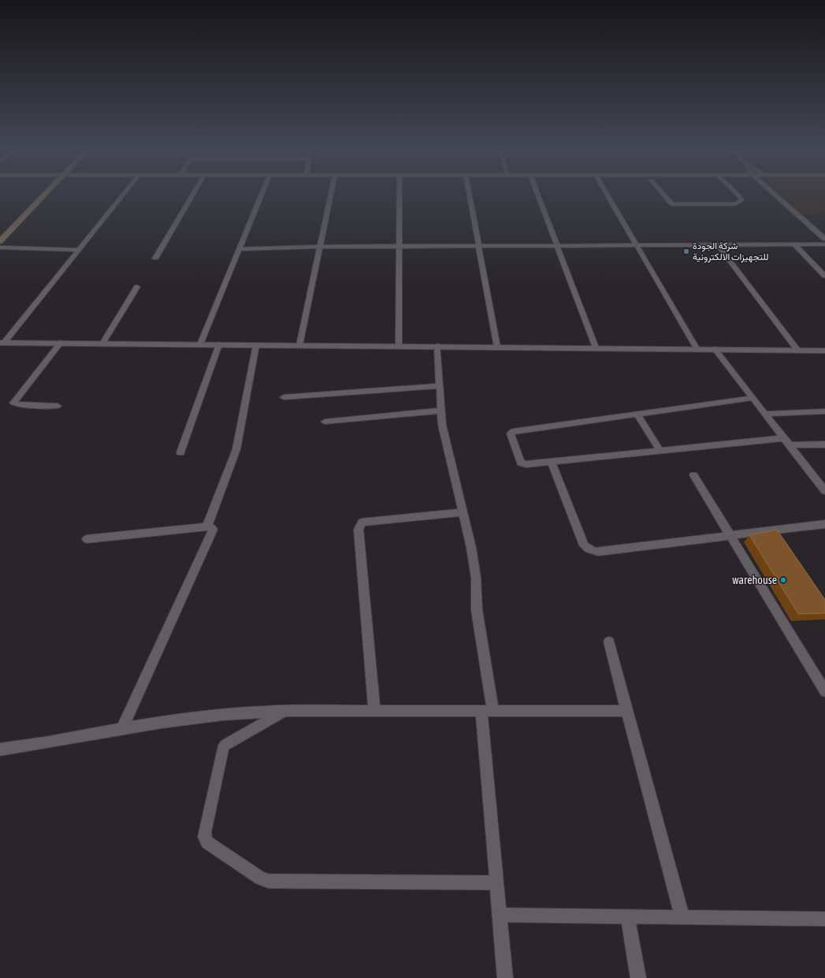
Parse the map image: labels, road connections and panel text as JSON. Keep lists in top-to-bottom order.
{
  "places": ["شركة الجودة للتجهيزات الالكترونية", "warehouse"]
}
